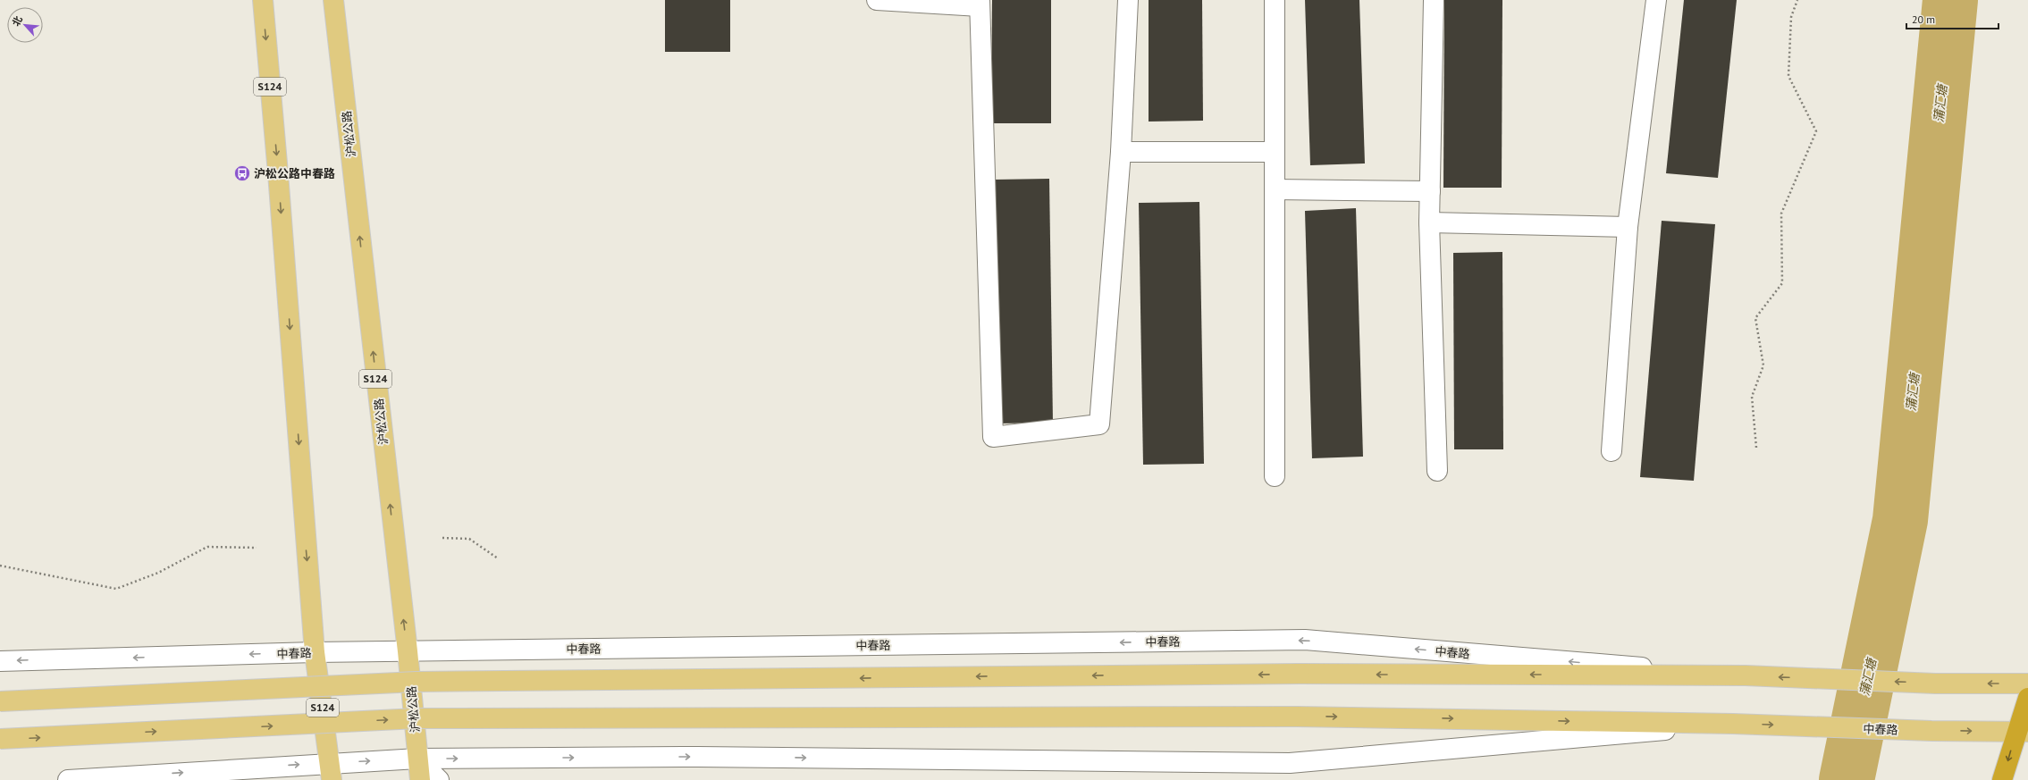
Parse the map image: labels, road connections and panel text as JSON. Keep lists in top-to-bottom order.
{
  "streets": {
    "main road": ["S124", "沪松公路", "中春路"]
  },
  "crossings": [
    ["S124", "中春路"],
    ["沪松公路", "中春路"]
  ],
  "water": ["蒲汇塘"],
  "places": {
    "bus stop": ["沪松公路中春路"]
  },
  "scale_bar": "20 m",
  "north": "top left"
}
